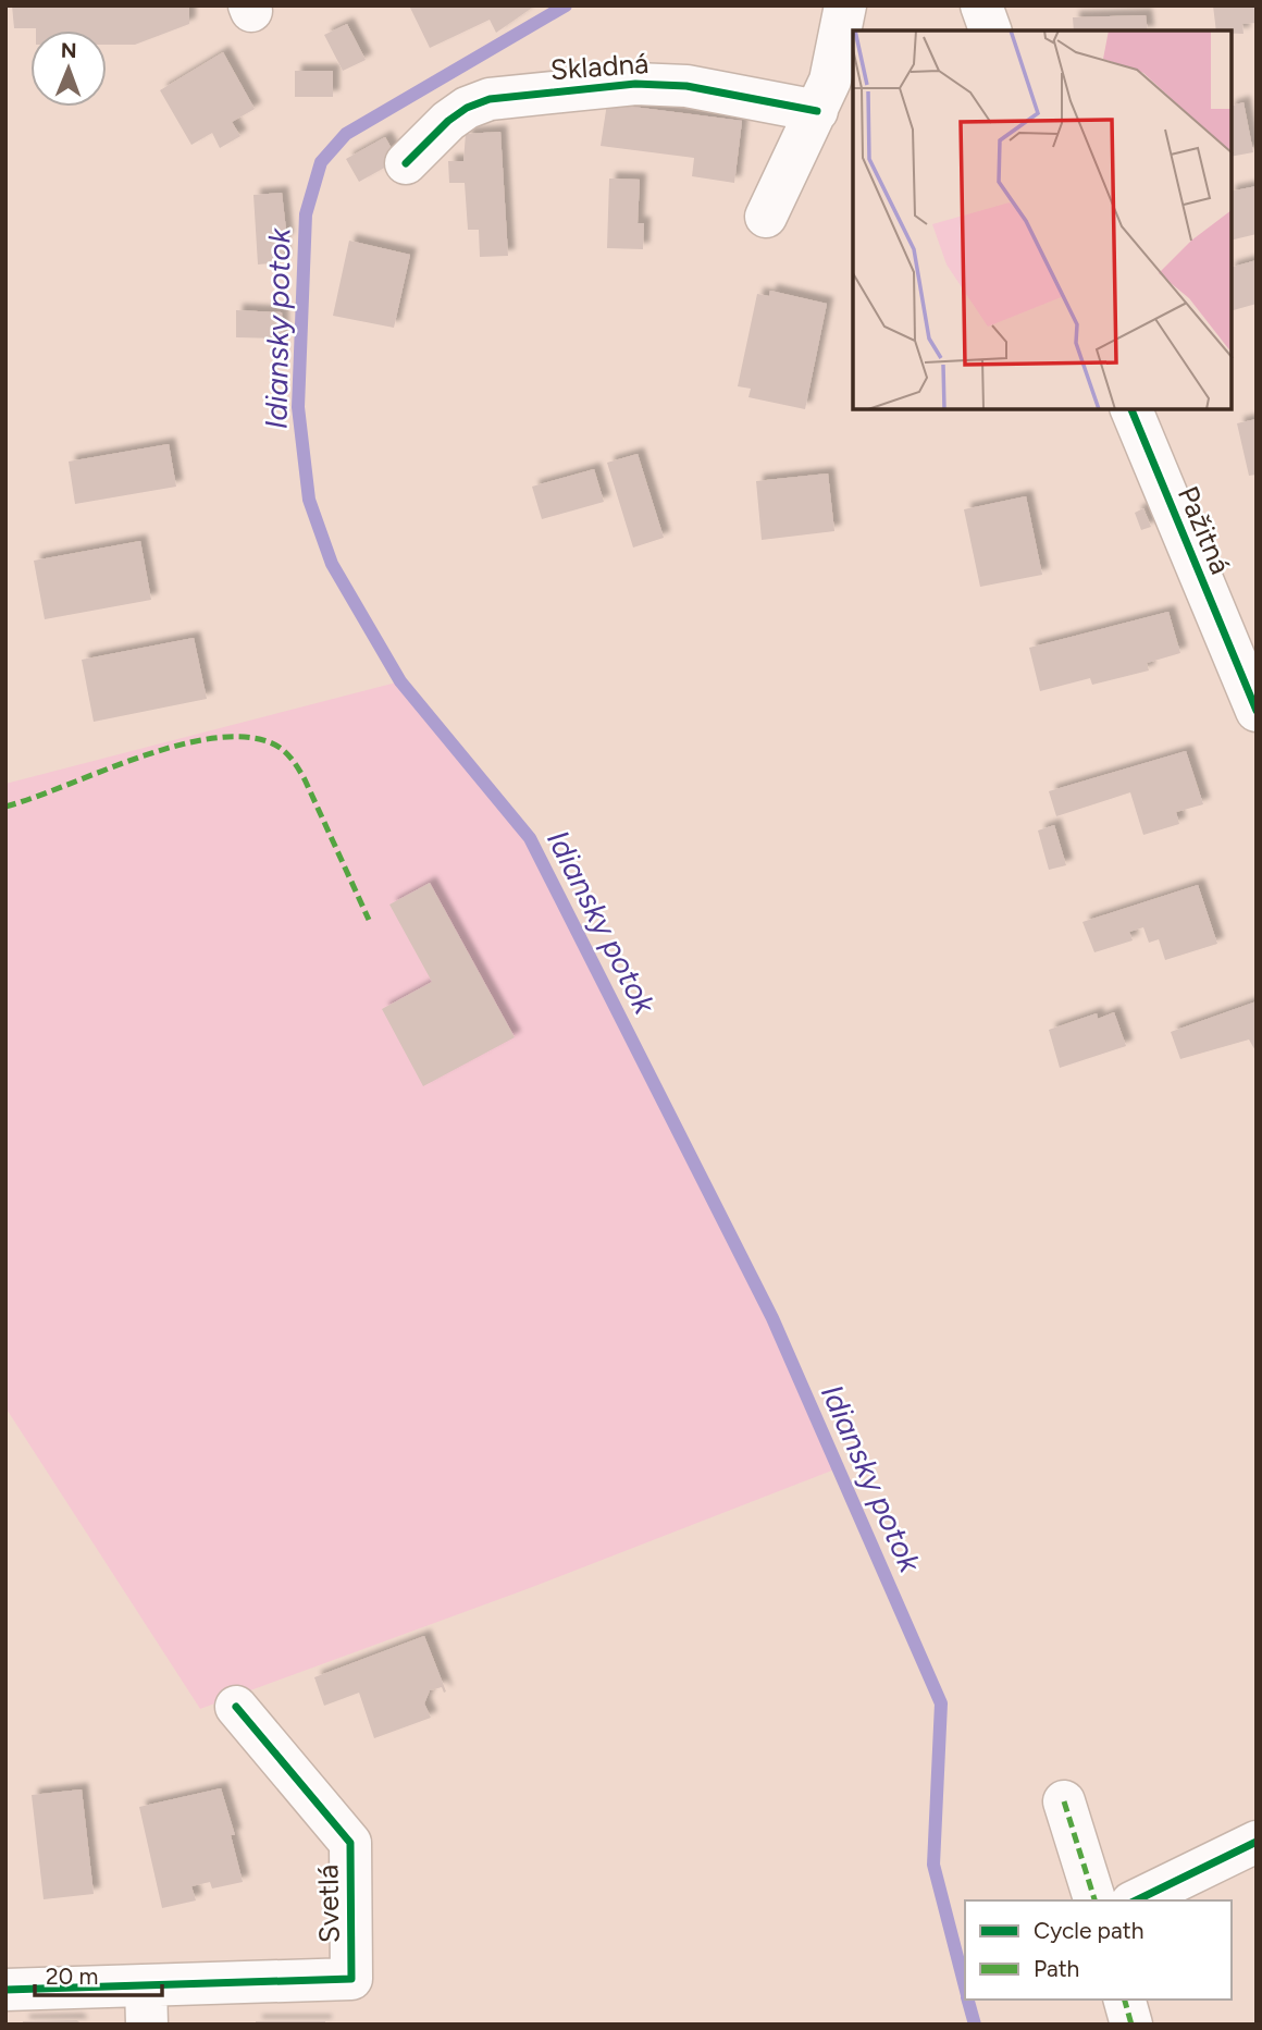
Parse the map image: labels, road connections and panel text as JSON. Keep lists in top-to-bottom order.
{
  "streets": {
    "street": ["Skladná", "Pažitná", "Svetlá"]
  },
  "water": ["Idiansky potok"],
  "legend": ["Cycle path", "Path"],
  "scale_bar": "20 m",
  "north": "top"
}
